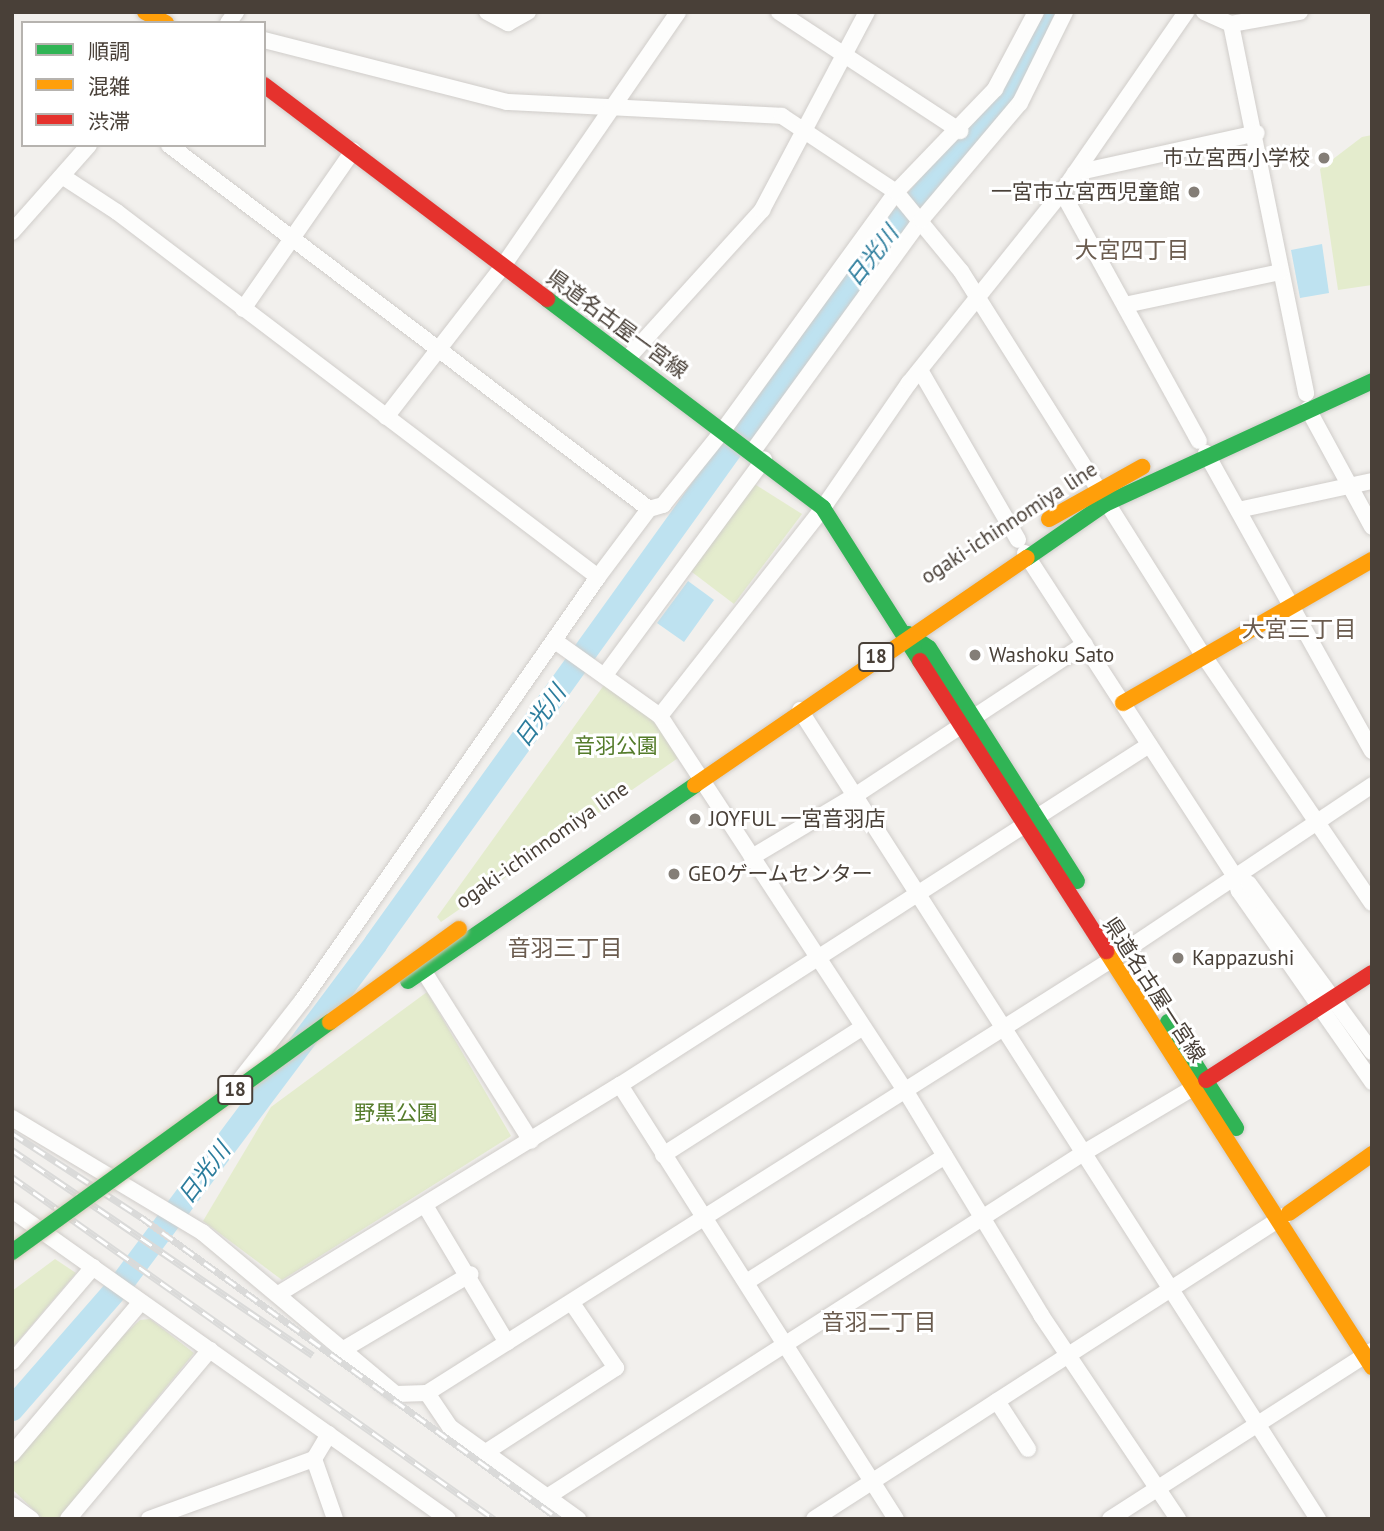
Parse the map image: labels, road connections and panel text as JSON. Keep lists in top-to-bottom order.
{
  "streets": {
    "main road": ["県道名古屋一宮線", "ogaki-ichinnomiya line", "18"]
  },
  "crossings": [
    ["県道名古屋一宮線", "ogaki-ichinnomiya line"]
  ],
  "districts": [
    "大宮四丁目",
    "大宮三丁目",
    "音羽三丁目",
    "音羽二丁目"
  ],
  "water": ["日光川"],
  "parks": ["音羽公園", "野黒公園"],
  "places": [
    "市立宮西小学校",
    "一宮市立宮西児童館",
    "Washoku Sato",
    "JOYFUL 一宮音羽店",
    "GEOゲームセンター",
    "Kappazushi"
  ],
  "legend": ["順調", "混雑", "渋滞"]
}
